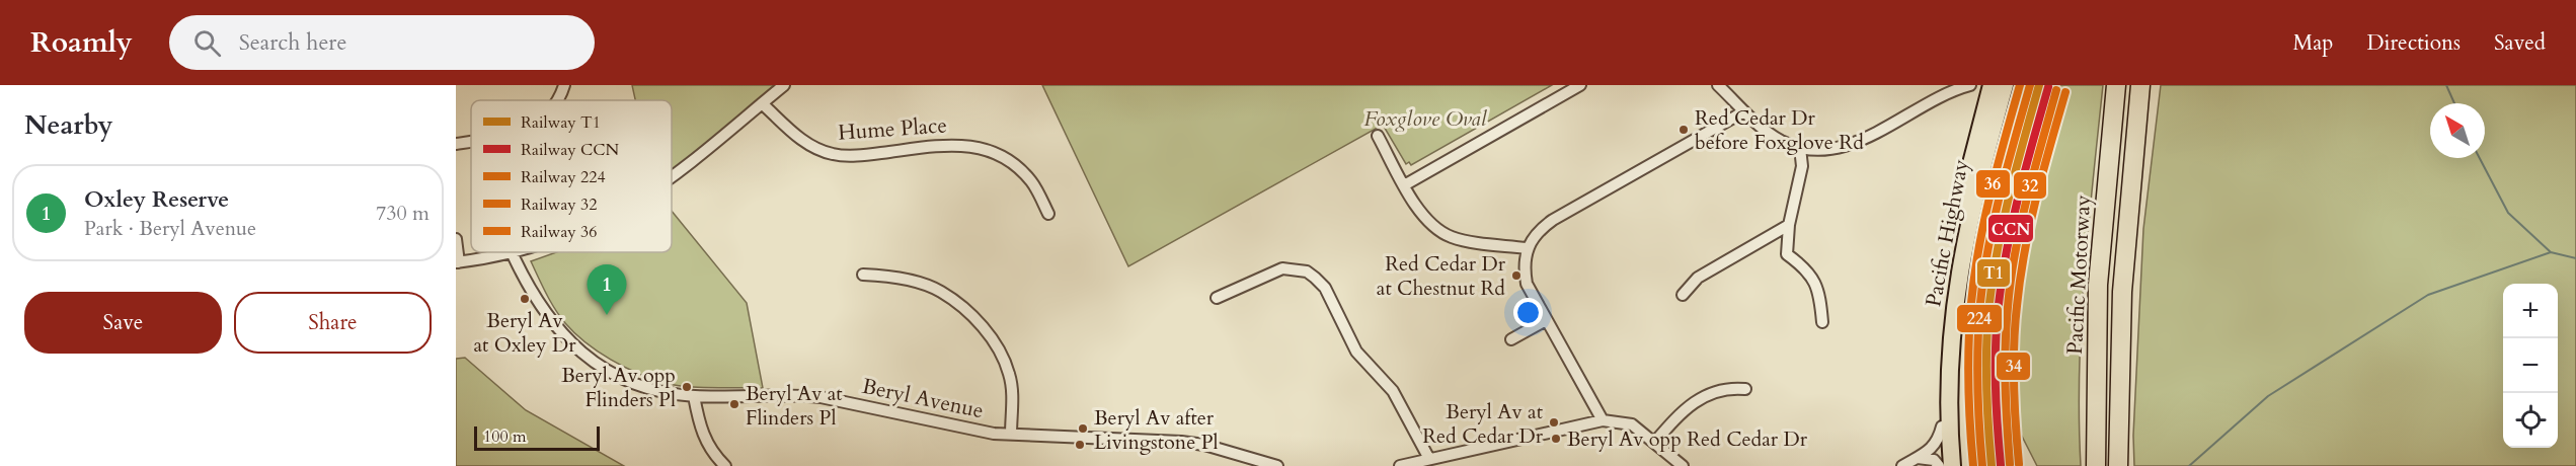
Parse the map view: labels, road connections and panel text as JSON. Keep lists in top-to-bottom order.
{
  "streets": {
    "highway": ["Pacific Motorway"],
    "main road": ["Pacific Highway"],
    "street": ["Hume Place", "Beryl Avenue"]
  },
  "parks": ["Foxglove Oval"],
  "places": [
    "Red Cedar Dr before Foxglove Rd",
    "Red Cedar Dr at Chestnut Rd",
    "Beryl Av at Oxley Dr",
    "Beryl Av opp Flinders Pl",
    "Beryl Av at Flinders Pl",
    "Beryl Av at Red Cedar Dr",
    "Beryl Av after Livingstone Pl",
    "Beryl Av opp Red Cedar Dr"
  ],
  "lines": [
    "rail line T1",
    "rail line 224",
    "rail line 36",
    "rail line CCN",
    "rail line 32",
    "transit line 34"
  ],
  "legend": [
    "Railway T1",
    "Railway CCN",
    "Railway 224",
    "Railway 32",
    "Railway 36"
  ],
  "scale_bar": "100 m",
  "north": "top left",
  "page": {
    "header": "Roamly",
    "search": "Search here",
    "nav": ["Map", "Directions", "Saved"],
    "heading": "Nearby",
    "list": [
      {
        "mark": "1",
        "name": "Oxley Reserve",
        "note": "Park · Beryl Avenue",
        "value": "730 m"
      }
    ],
    "pins": "1",
    "buttons": ["Save", "Share"],
    "map_buttons": ["+", "−"],
    "scale": "100 m"
  }
}
